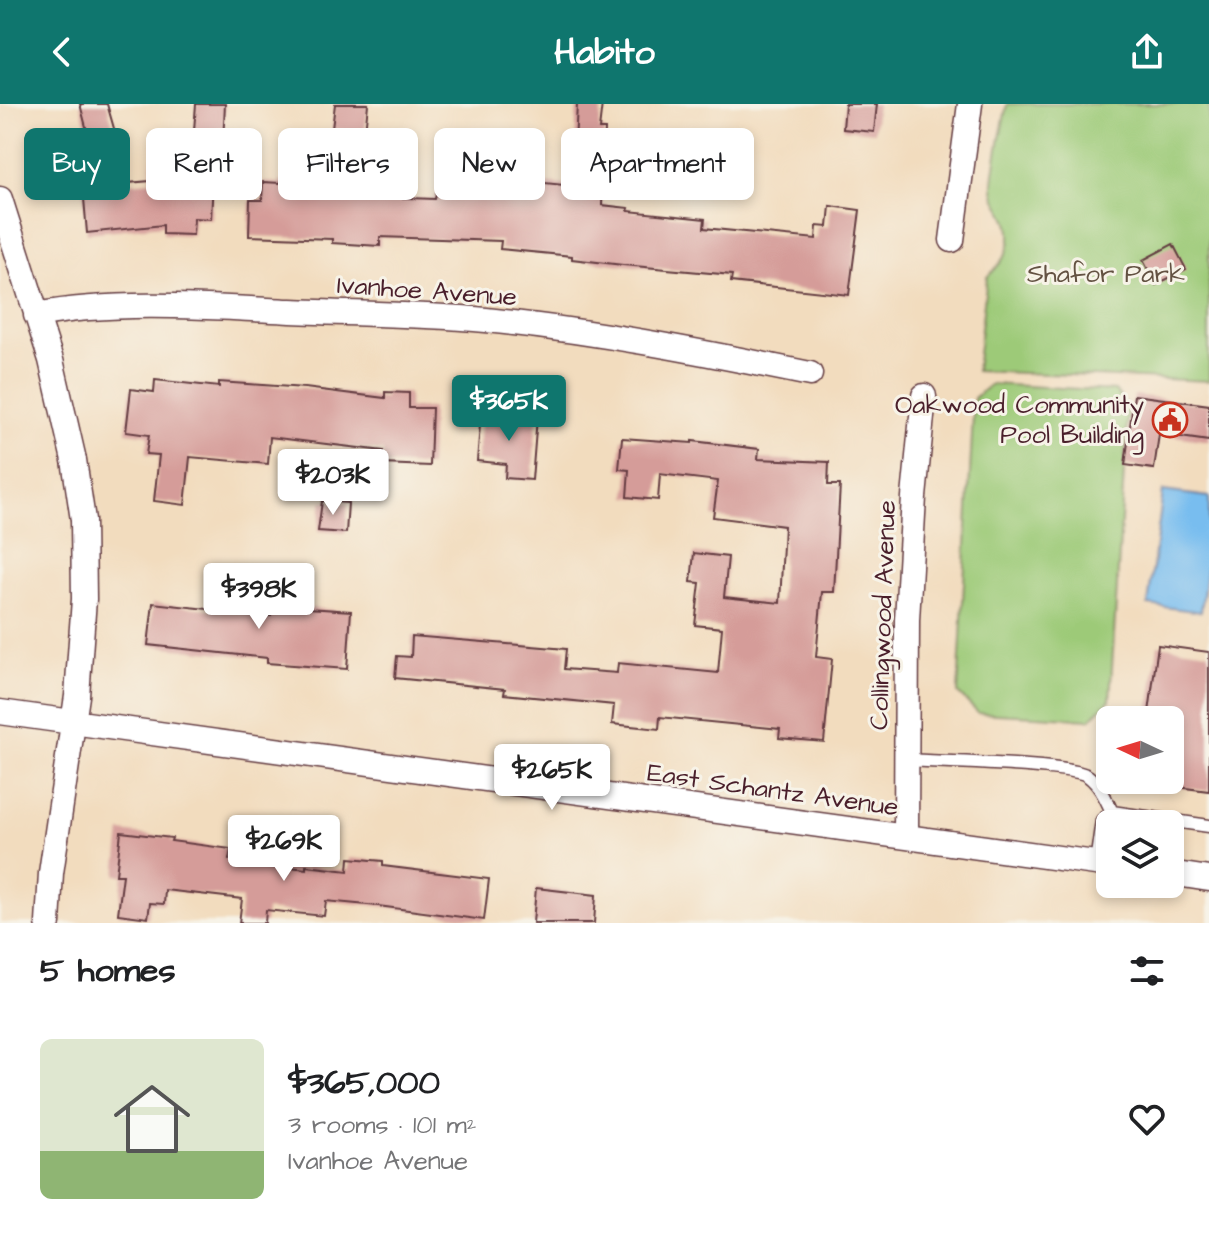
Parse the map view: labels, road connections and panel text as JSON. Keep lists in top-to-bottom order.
{
  "streets": {
    "street": ["Ivanhoe Avenue", "Collingwood Avenue", "East Schantz Avenue"]
  },
  "crossings": [
    ["Collingwood Avenue", "East Schantz Avenue"]
  ],
  "parks": ["Shafor Park"],
  "places": {
    "public building": ["Oakwood Community Pool Building"]
  },
  "north": "left",
  "page": {
    "header": "Habito",
    "chip": [
      "Buy",
      "Rent",
      "Filters",
      "New",
      "Apartment"
    ],
    "price": [
      "$365K",
      "$203K",
      "$398K",
      "$265K",
      "$269K"
    ],
    "heading": "5 homes",
    "list": [
      {
        "name": "$365,000",
        "note": "3 rooms · 101 m² · Ivanhoe Avenue"
      }
    ]
  }
}
